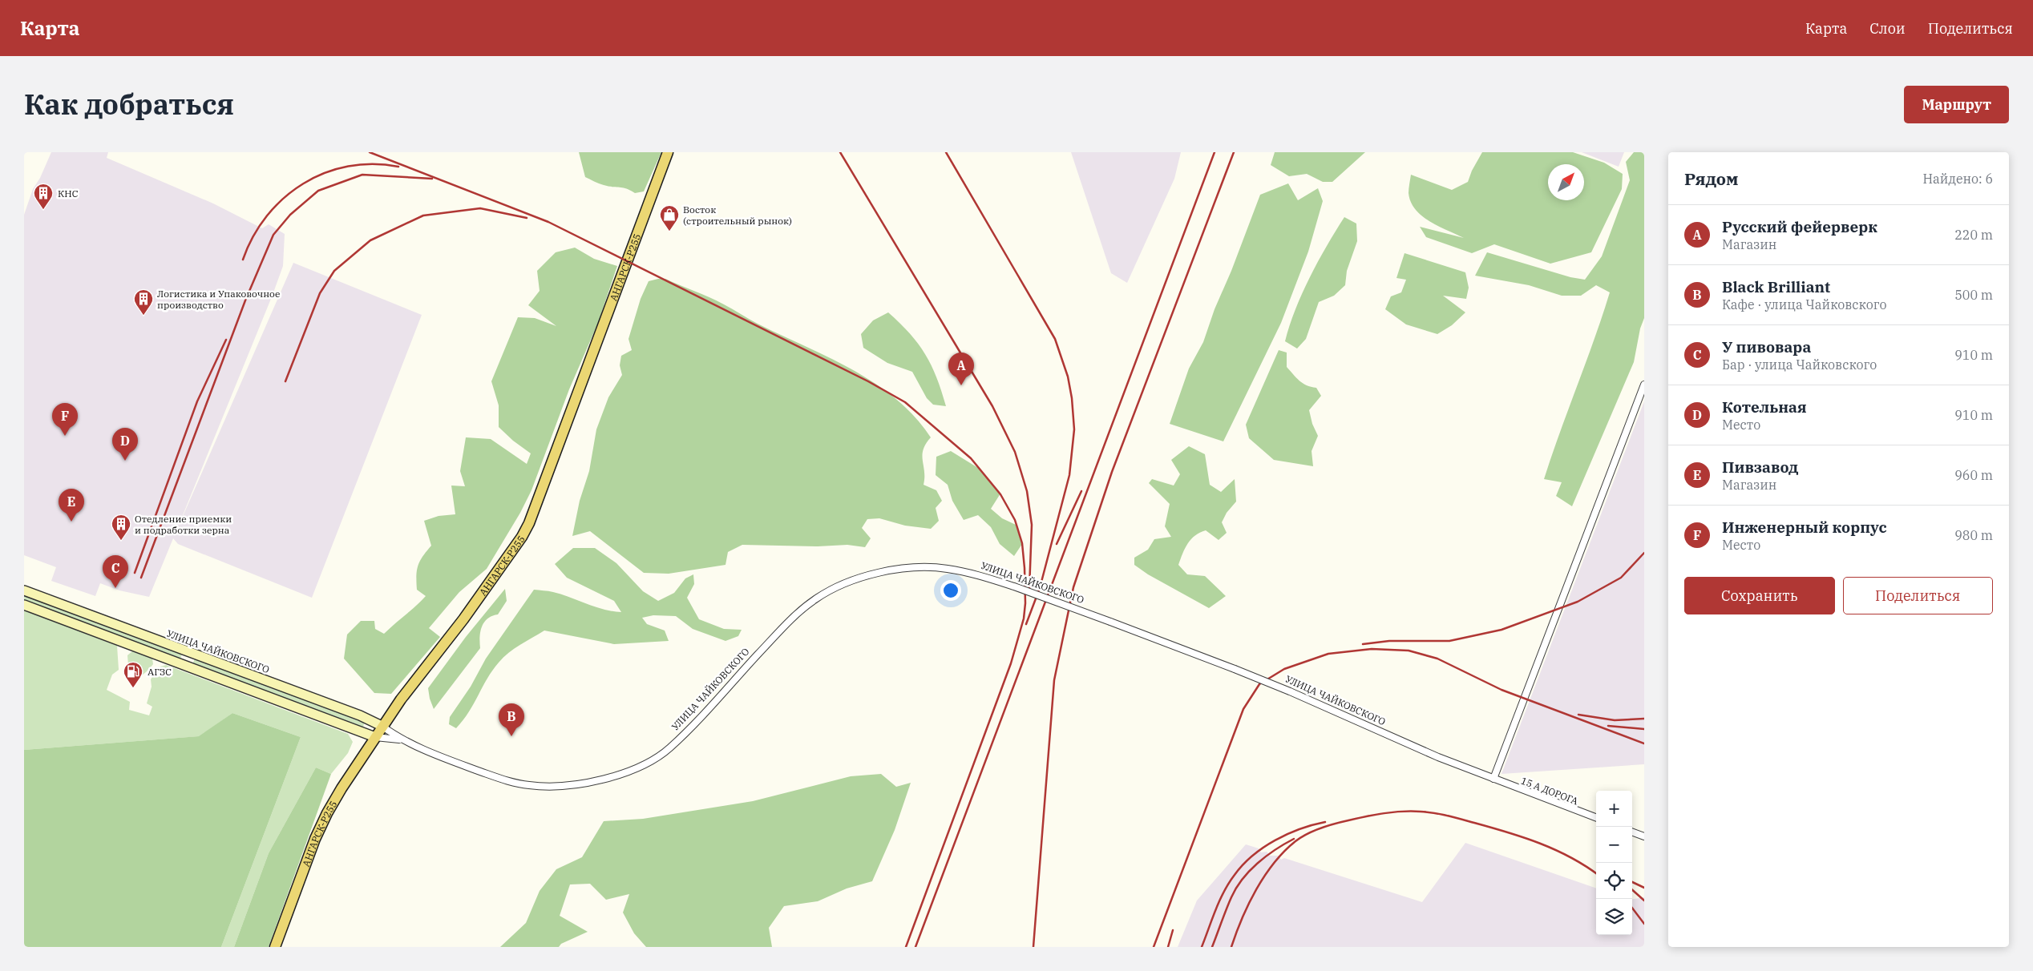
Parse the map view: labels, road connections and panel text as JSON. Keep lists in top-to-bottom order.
{
  "streets": {
    "main road": ["АНГАРСК-Р255", "УЛИЦА ЧАЙКОВСКОГО"],
    "street": ["15 А ДОРОГА"]
  },
  "crossings": [
    ["АНГАРСК-Р255", "УЛИЦА ЧАЙКОВСКОГО"],
    ["УЛИЦА ЧАЙКОВСКОГО", "15 А ДОРОГА"]
  ],
  "places": {
    "building": ["КНС", "Логистика и Упаковочное производство", "Отедление приемки и подработки зерна"],
    "shop": ["Восток (строительный рынок)"],
    "fuel station": ["АГЗС"]
  },
  "north": "top right",
  "page": {
    "header": "Карта",
    "nav": ["Карта", "Слои", "Поделиться"],
    "title": "Как добраться",
    "buttons": [
      "Маршрут",
      ["Сохранить", "Поделиться"]
    ],
    "heading": ["Рядом", "Найдено: 6"],
    "list": [
      {
        "mark": "A",
        "name": "Русский фейерверк",
        "note": "Магазин",
        "value": "220 m"
      },
      {
        "mark": "B",
        "name": "Black Brilliant",
        "note": "Кафе · улица Чайковского",
        "value": "500 m"
      },
      {
        "mark": "C",
        "name": "У пивовара",
        "note": "Бар · улица Чайковского",
        "value": "910 m"
      },
      {
        "mark": "D",
        "name": "Котельная",
        "note": "Место",
        "value": "910 m"
      },
      {
        "mark": "E",
        "name": "Пивзавод",
        "note": "Магазин",
        "value": "960 m"
      },
      {
        "mark": "F",
        "name": "Инженерный корпус",
        "note": "Место",
        "value": "980 m"
      }
    ],
    "pins": [
      "A",
      "F",
      "D",
      "E",
      "C",
      "B"
    ],
    "map_buttons": ["+", "−"]
  }
}
